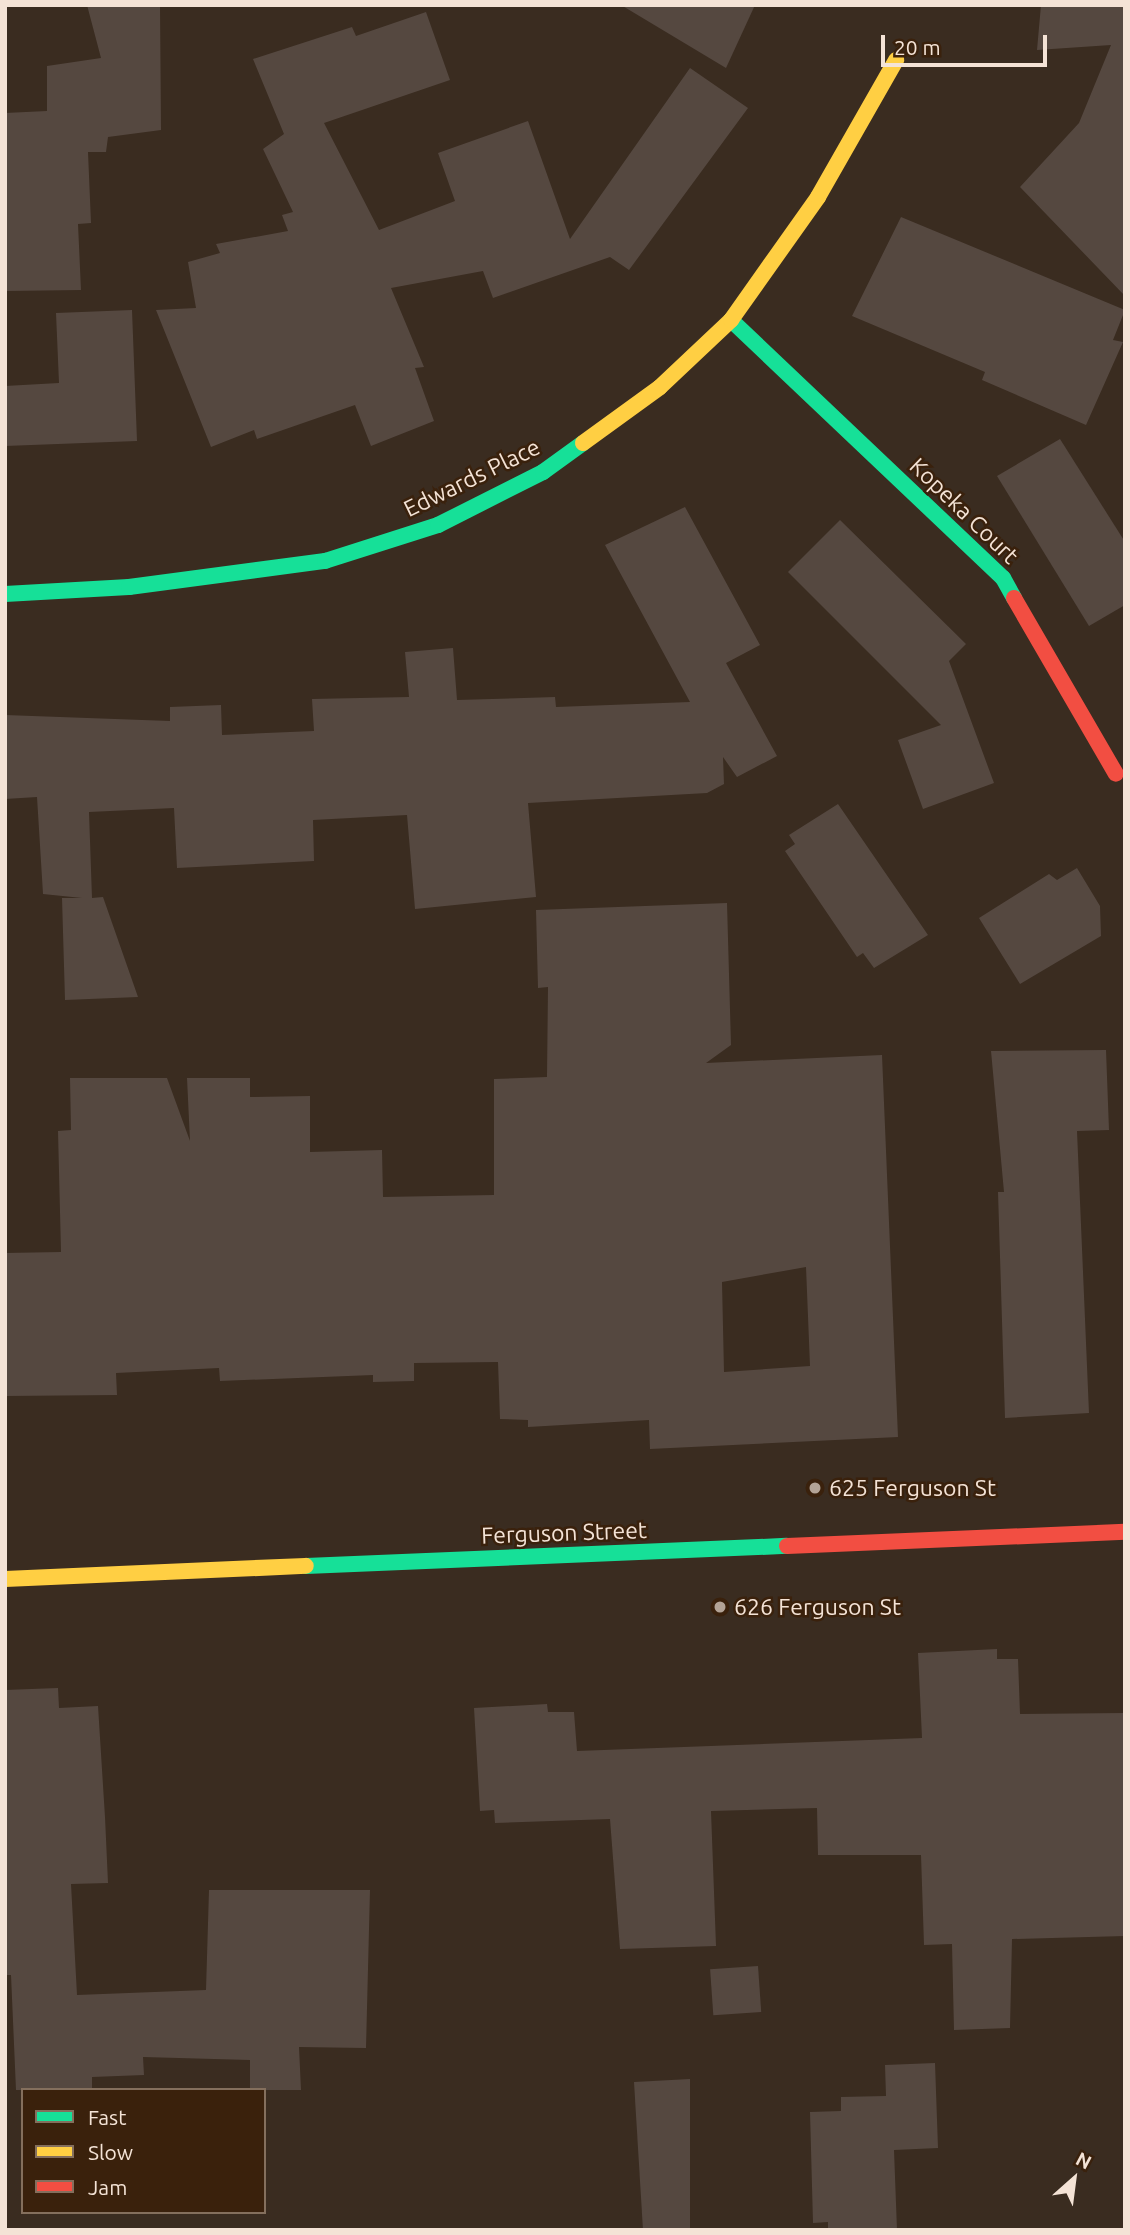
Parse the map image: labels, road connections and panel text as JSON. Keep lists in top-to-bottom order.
{
  "streets": {
    "street": ["Edwards Place", "Kopeka Court", "Ferguson Street"]
  },
  "crossings": [
    ["Edwards Place", "Kopeka Court"]
  ],
  "places": ["625 Ferguson St", "626 Ferguson St"],
  "legend": ["Fast", "Slow", "Jam"],
  "scale_bar": "20 m",
  "north": "top right"
}
